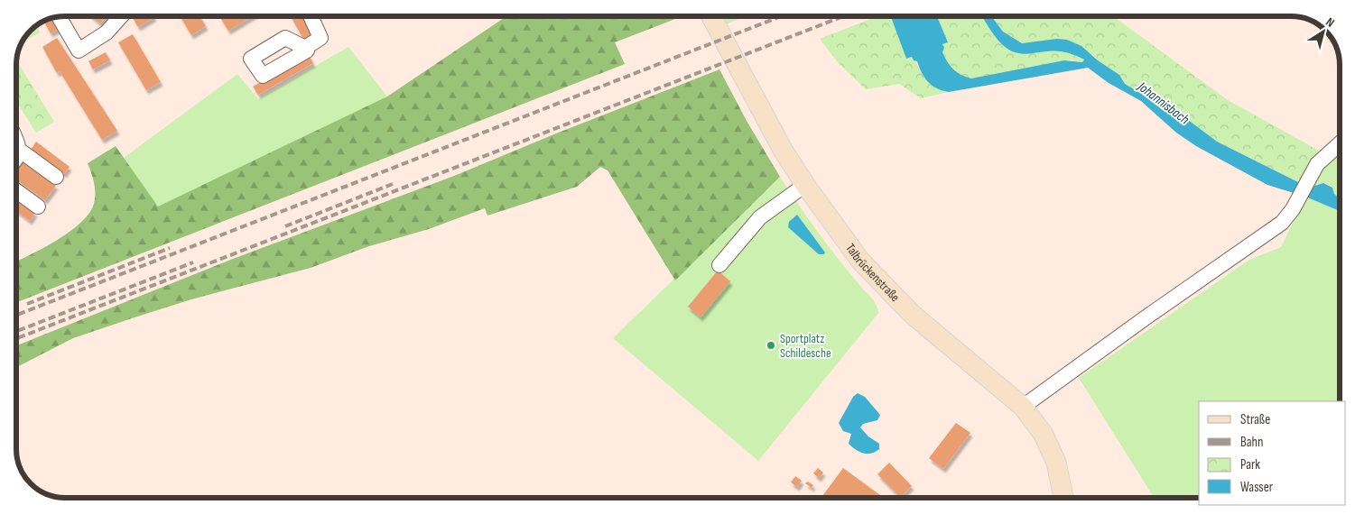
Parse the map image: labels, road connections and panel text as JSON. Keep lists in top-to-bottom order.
{
  "streets": {
    "main road": ["Talbrückenstraße"]
  },
  "water": ["Johannisbach"],
  "places": ["Sportplatz Schildesche"],
  "legend": [
    "Straße",
    "Bahn",
    "Park",
    "Wasser"
  ],
  "north": "top right"
}
